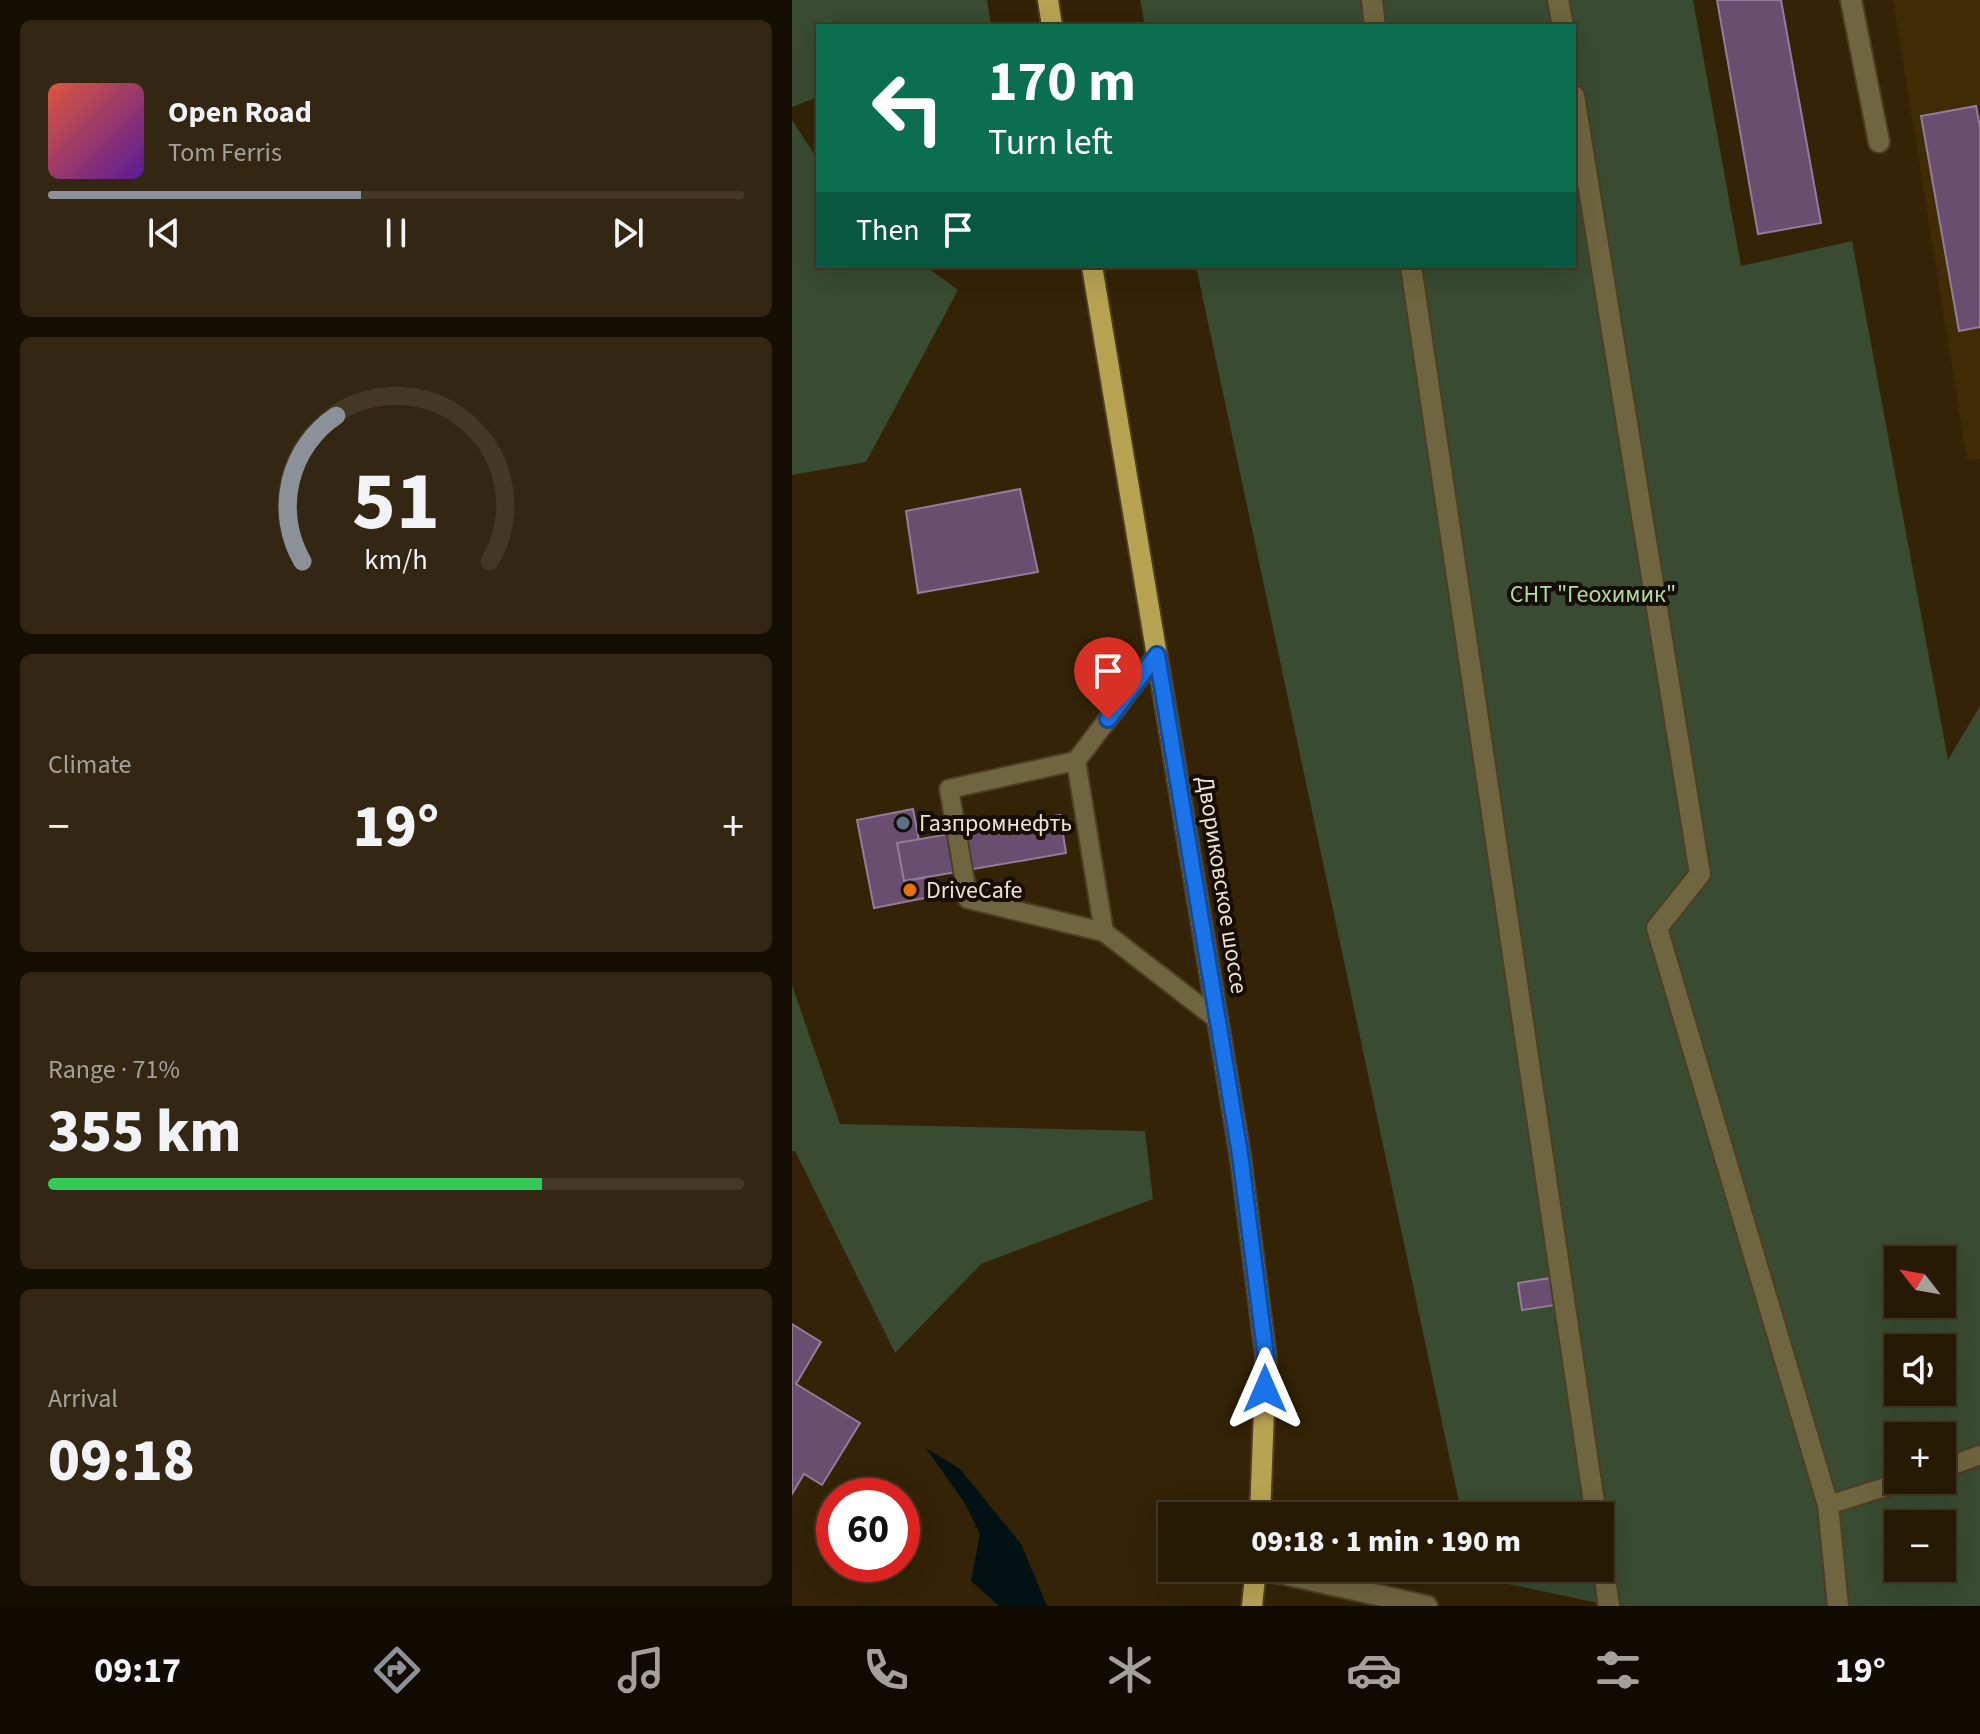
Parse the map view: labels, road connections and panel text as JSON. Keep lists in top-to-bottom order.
{
  "streets": {
    "main road": ["Двориковское шоссе"]
  },
  "parks": ["СНТ \"Геохимик\""],
  "places": ["Газпромнефть", "DriveCafe"],
  "north": "top left",
  "page": {
    "turn": ["170 m", "Turn left"],
    "song": ["Open Road", "Tom Ferris"],
    "then": "Then",
    "tile": [
      "Climate",
      ["Range · 71%", "355 km"],
      ["Arrival", "09:18"]
    ],
    "heat": ["−", "19°", "+"],
    "map_buttons": ["+", "−"],
    "limit": "60",
    "trip": "09:18 · 1 min · 190 m",
    "tabs": ["09:17", "19°"],
    "gauge": ["51", "km/h"]
  }
}
